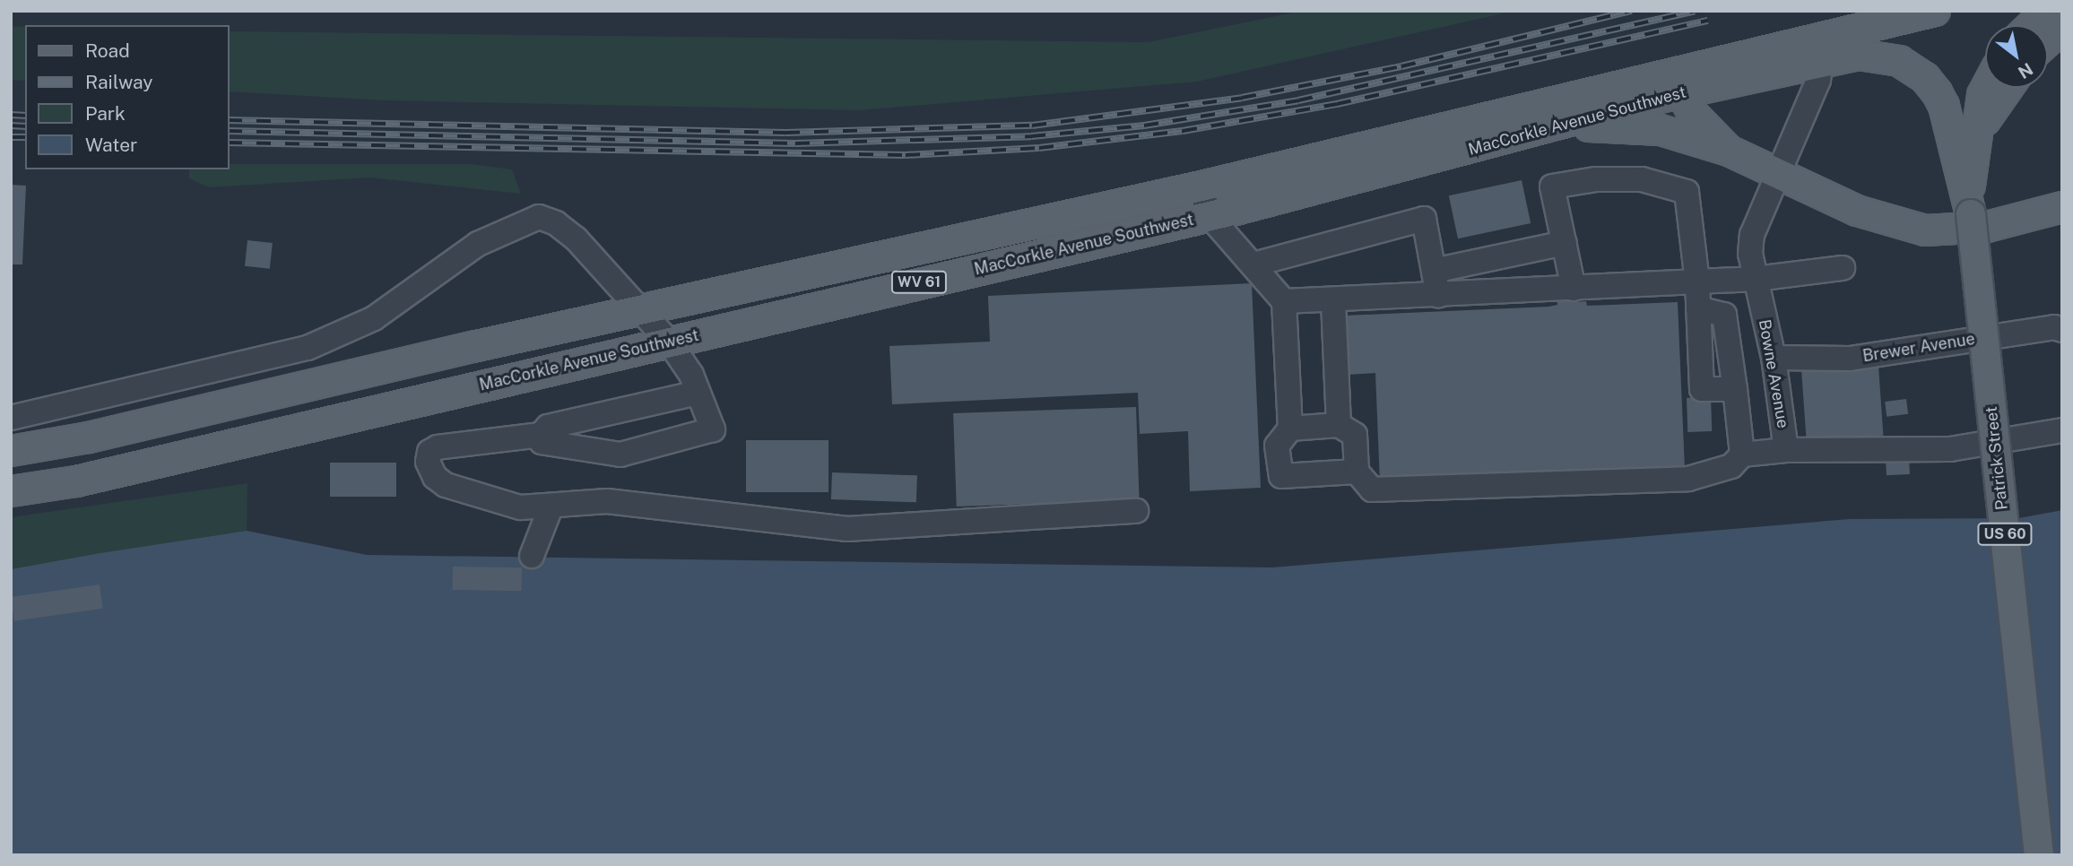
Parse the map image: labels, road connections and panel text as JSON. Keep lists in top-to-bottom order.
{
  "streets": {
    "main road": [
      "MacCorkle Avenue Southwest",
      "WV 61",
      "Patrick Street",
      "US 60"
    ],
    "street": ["Brewer Avenue", "Bowne Avenue"]
  },
  "crossings": [
    ["MacCorkle Avenue Southwest", "Bowne Avenue"],
    ["Brewer Avenue", "Bowne Avenue"],
    ["Patrick Street", "US 60"]
  ],
  "legend": [
    "Road",
    "Railway",
    "Park",
    "Water"
  ],
  "north": "bottom right"
}
